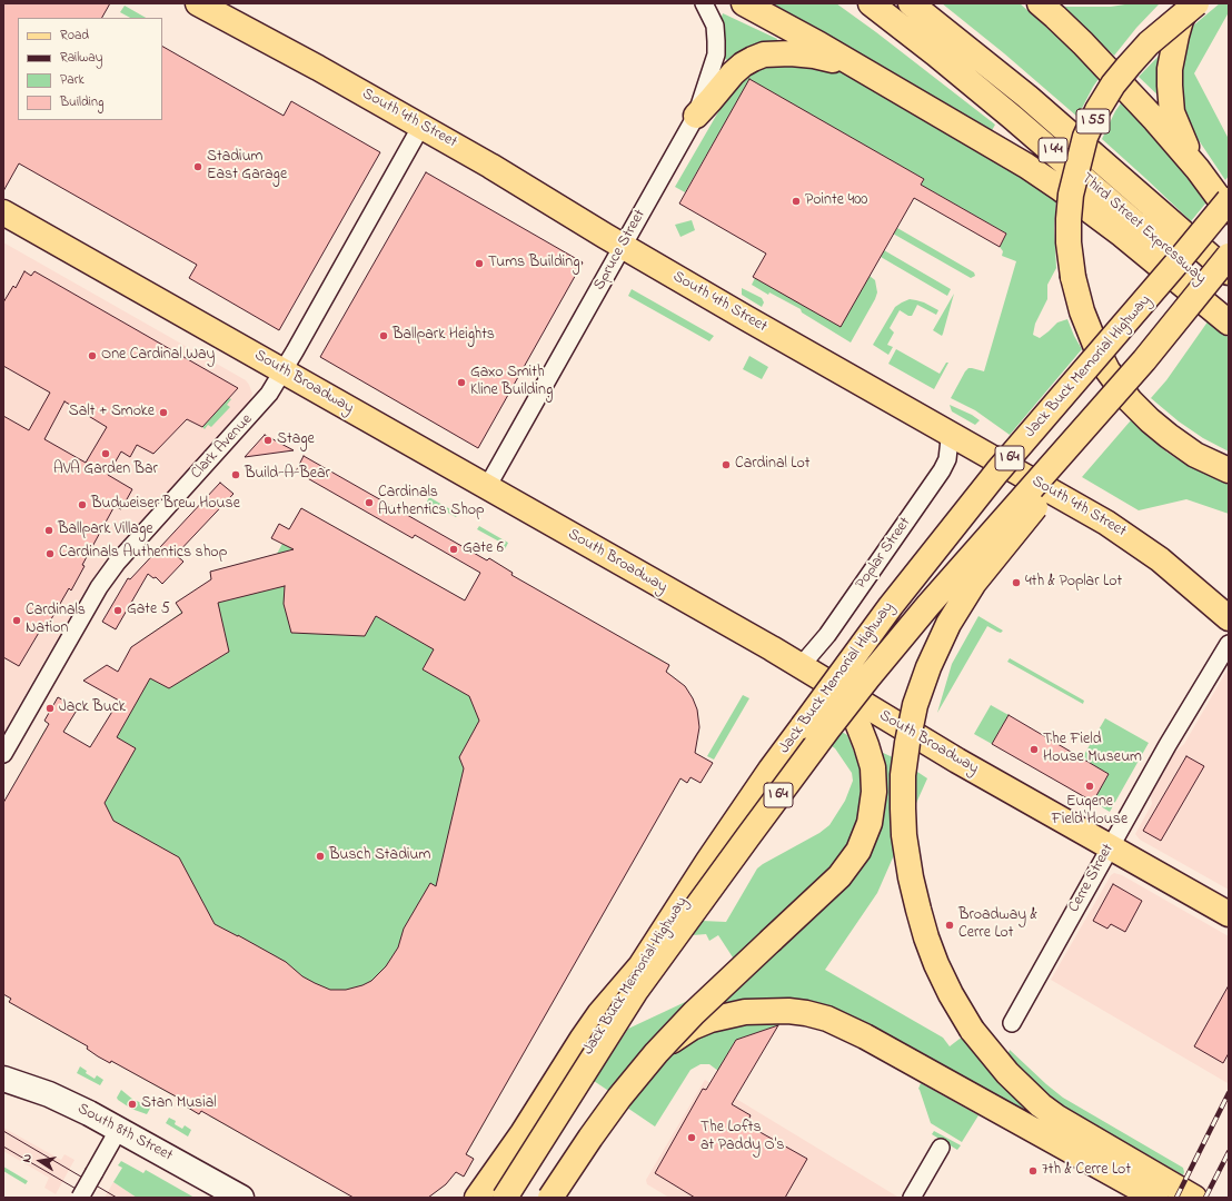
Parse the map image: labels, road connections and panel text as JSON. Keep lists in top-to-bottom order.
{
  "streets": {
    "main road": [
      "South 4th Street",
      "I 55",
      "I 44",
      "Third Street Expressway",
      "Jack Buck Memorial Highway",
      "South Broadway",
      "I 64",
      "South 8th Street"
    ],
    "street": [
      "Spruce Street",
      "Clark Avenue",
      "Poplar Street",
      "Cerre Street"
    ]
  },
  "crossings": [
    ["South 4th Street", "Spruce Street"],
    ["South 4th Street", "Clark Avenue"],
    ["South 4th Street", "Poplar Street"],
    ["Spruce Street", "South Broadway"],
    ["South Broadway", "Clark Avenue"],
    ["South Broadway", "Poplar Street"],
    ["South Broadway", "Cerre Street"]
  ],
  "places": [
    "Stadium East Garage",
    "Pointe 400",
    "Tums Building",
    "Ballpark Heights",
    "One Cardinal Way",
    "Gaxo Smith Kline Building",
    "Salt + Smoke",
    "Stage",
    "AVA Garden Bar",
    "Cardinal Lot",
    "Build-A-Bear",
    "Cardinals Authentics Shop",
    "Budweiser Brew House",
    "Ballpark Village",
    "Gate 6",
    "Cardinals Authentics shop",
    "4th & Poplar Lot",
    "Gate 5",
    "Cardinals Nation",
    "Jack Buck",
    "The Field House Museum",
    "Eugene Field House",
    "Busch Stadium",
    "Broadway & Cerre Lot",
    "Stan Musial",
    "The Lofts at Paddy O's",
    "7th & Cerre Lot"
  ],
  "legend": [
    "Road",
    "Railway",
    "Park",
    "Building"
  ],
  "north": "left"
}
